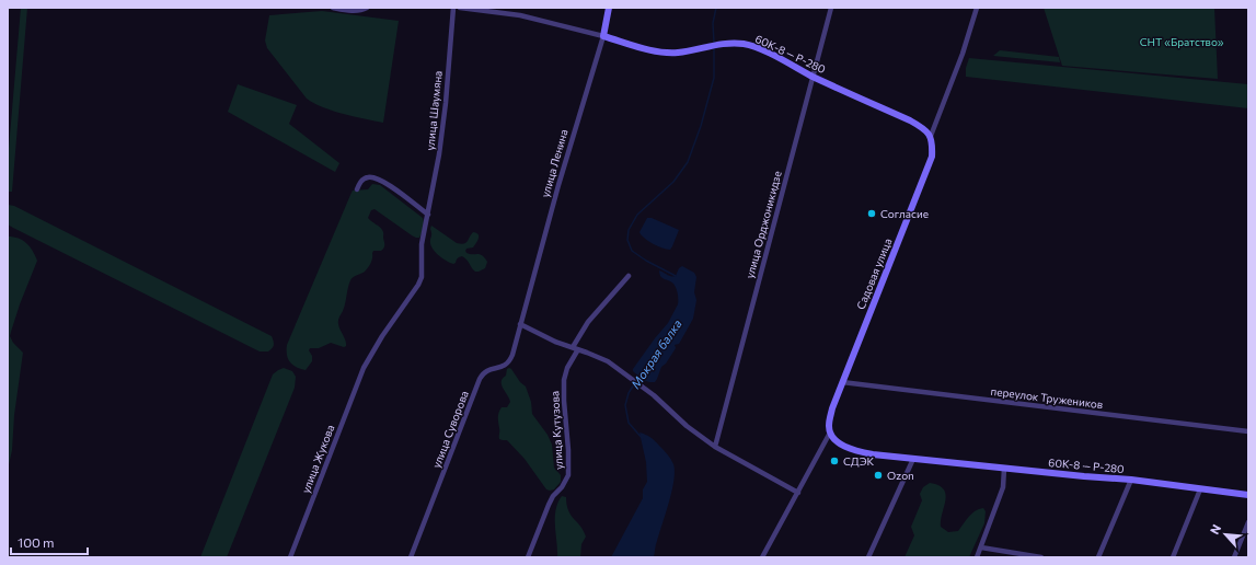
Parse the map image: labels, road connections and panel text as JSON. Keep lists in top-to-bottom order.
{
  "streets": {
    "street": [
      "60К-8 — Р-280",
      "улица Шаумяна",
      "улица Ленина",
      "улица Орджоникидзе",
      "Садовая улица",
      "переулок Тружеников",
      "улица Суворова",
      "улица Кутузова",
      "улица Жукова"
    ]
  },
  "crossings": [
    ["60К-8 — Р-280", "улица Ленина"],
    ["60К-8 — Р-280", "улица Орджоникидзе"],
    ["60К-8 — Р-280", "Садовая улица"],
    ["улица Шаумяна", "улица Жукова"],
    ["улица Ленина", "улица Суворова"],
    ["Садовая улица", "переулок Тружеников"]
  ],
  "water": ["Мокрая балка"],
  "parks": ["СНТ «Братство»"],
  "places": ["Согласие", "СДЭК", "Ozon"],
  "scale_bar": "100 m",
  "north": "top left"
}
